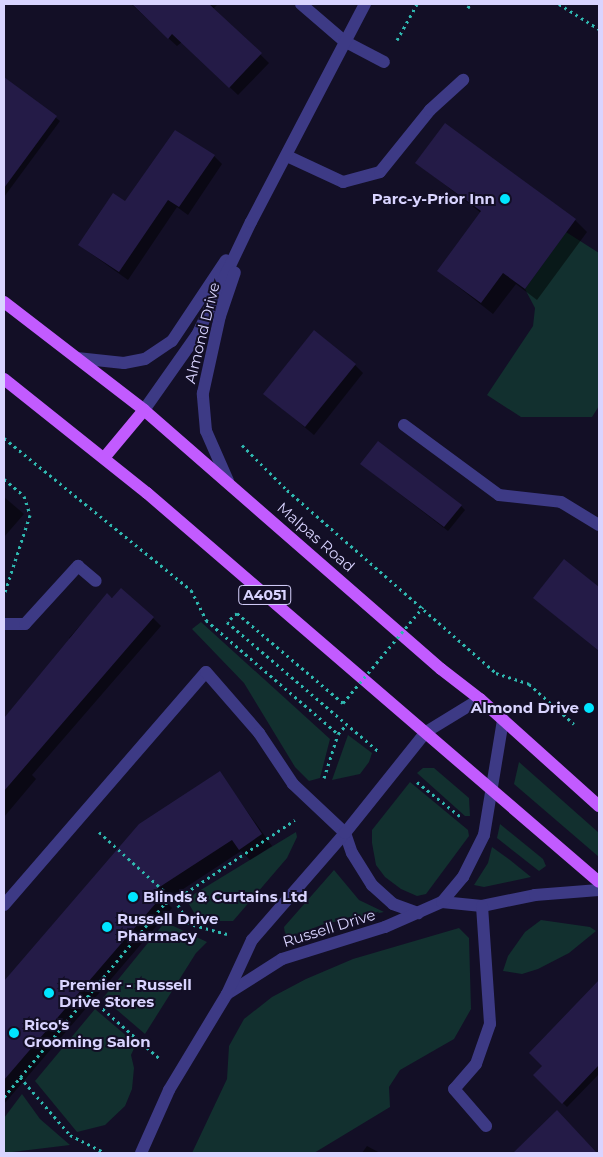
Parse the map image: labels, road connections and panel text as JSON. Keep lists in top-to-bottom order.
{
  "streets": {
    "main road": ["Malpas Road", "A4051"],
    "street": ["Almond Drive", "Russell Drive"]
  },
  "crossings": [
    ["Almond Drive", "Malpas Road"],
    ["Malpas Road", "Russell Drive"],
    ["A4051", "Russell Drive"]
  ],
  "places": [
    "Parc-y-Prior Inn",
    "Almond Drive",
    "Blinds & Curtains Ltd",
    "Russell Drive Pharmacy",
    "Premier - Russell Drive Stores",
    "Rico's Grooming Salon"
  ]
}
